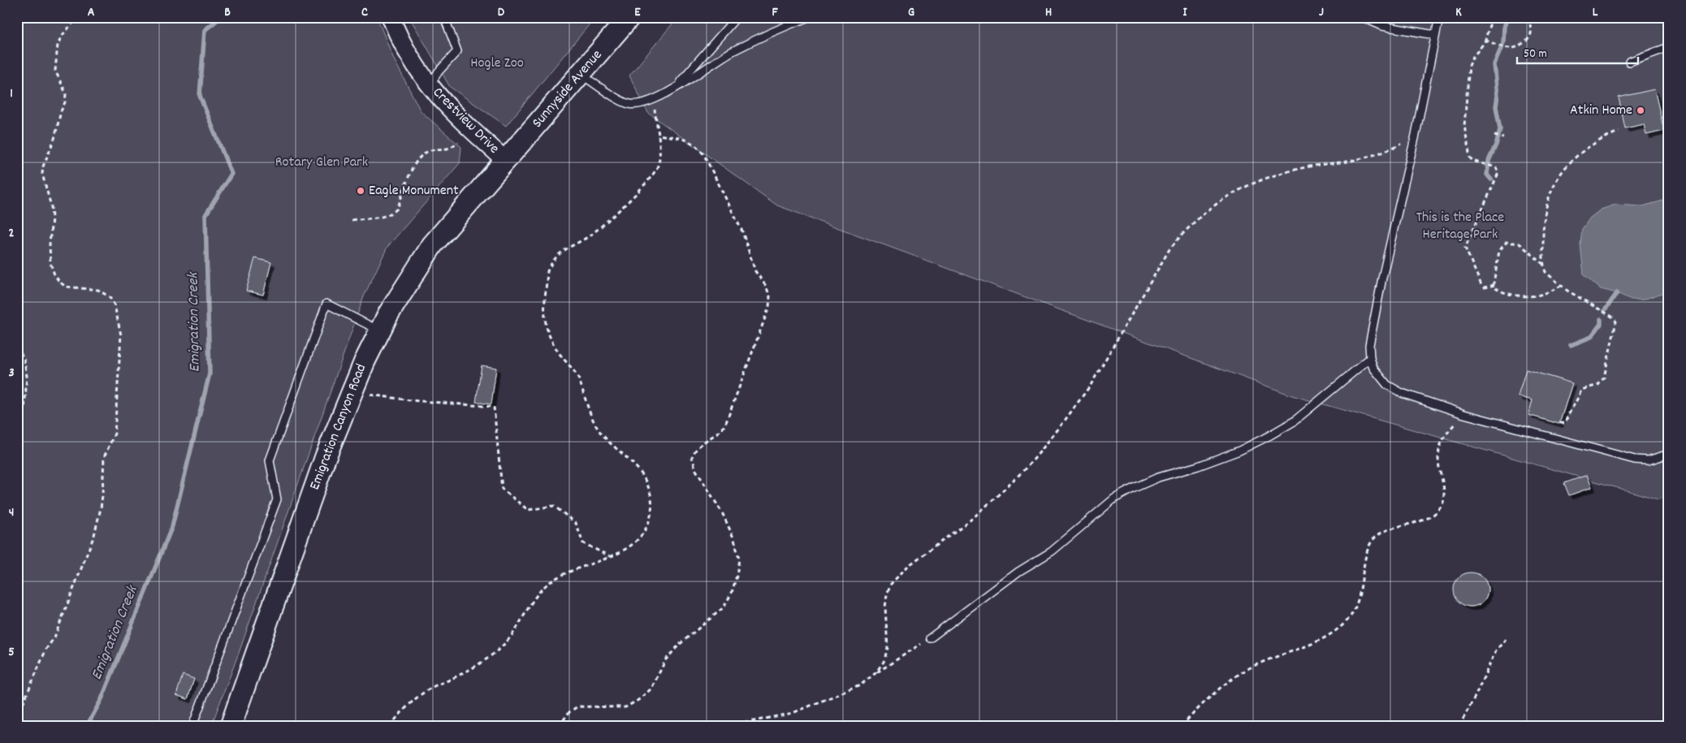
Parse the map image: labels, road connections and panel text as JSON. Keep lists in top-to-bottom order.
{
  "streets": {
    "main road": ["Sunnyside Avenue", "Emigration Canyon Road"],
    "street": ["Crestview Drive"]
  },
  "crossings": [
    ["Sunnyside Avenue", "Crestview Drive"],
    ["Sunnyside Avenue", "Emigration Canyon Road"],
    ["Crestview Drive", "Emigration Canyon Road"]
  ],
  "water": ["Emigration Creek"],
  "parks": ["Hogle Zoo", "Rotary Glen Park", "This is the Place Heritage Park"],
  "places": ["Atkin Home", "Eagle Monument"],
  "scale_bar": "50 m",
  "grid": {
    "columns": [
      "A",
      "B",
      "C",
      "D",
      "E",
      "F",
      "G",
      "H",
      "I",
      "J",
      "K",
      "L"
    ],
    "rows": [
      "1",
      "2",
      "3",
      "4",
      "5"
    ]
  }
}
